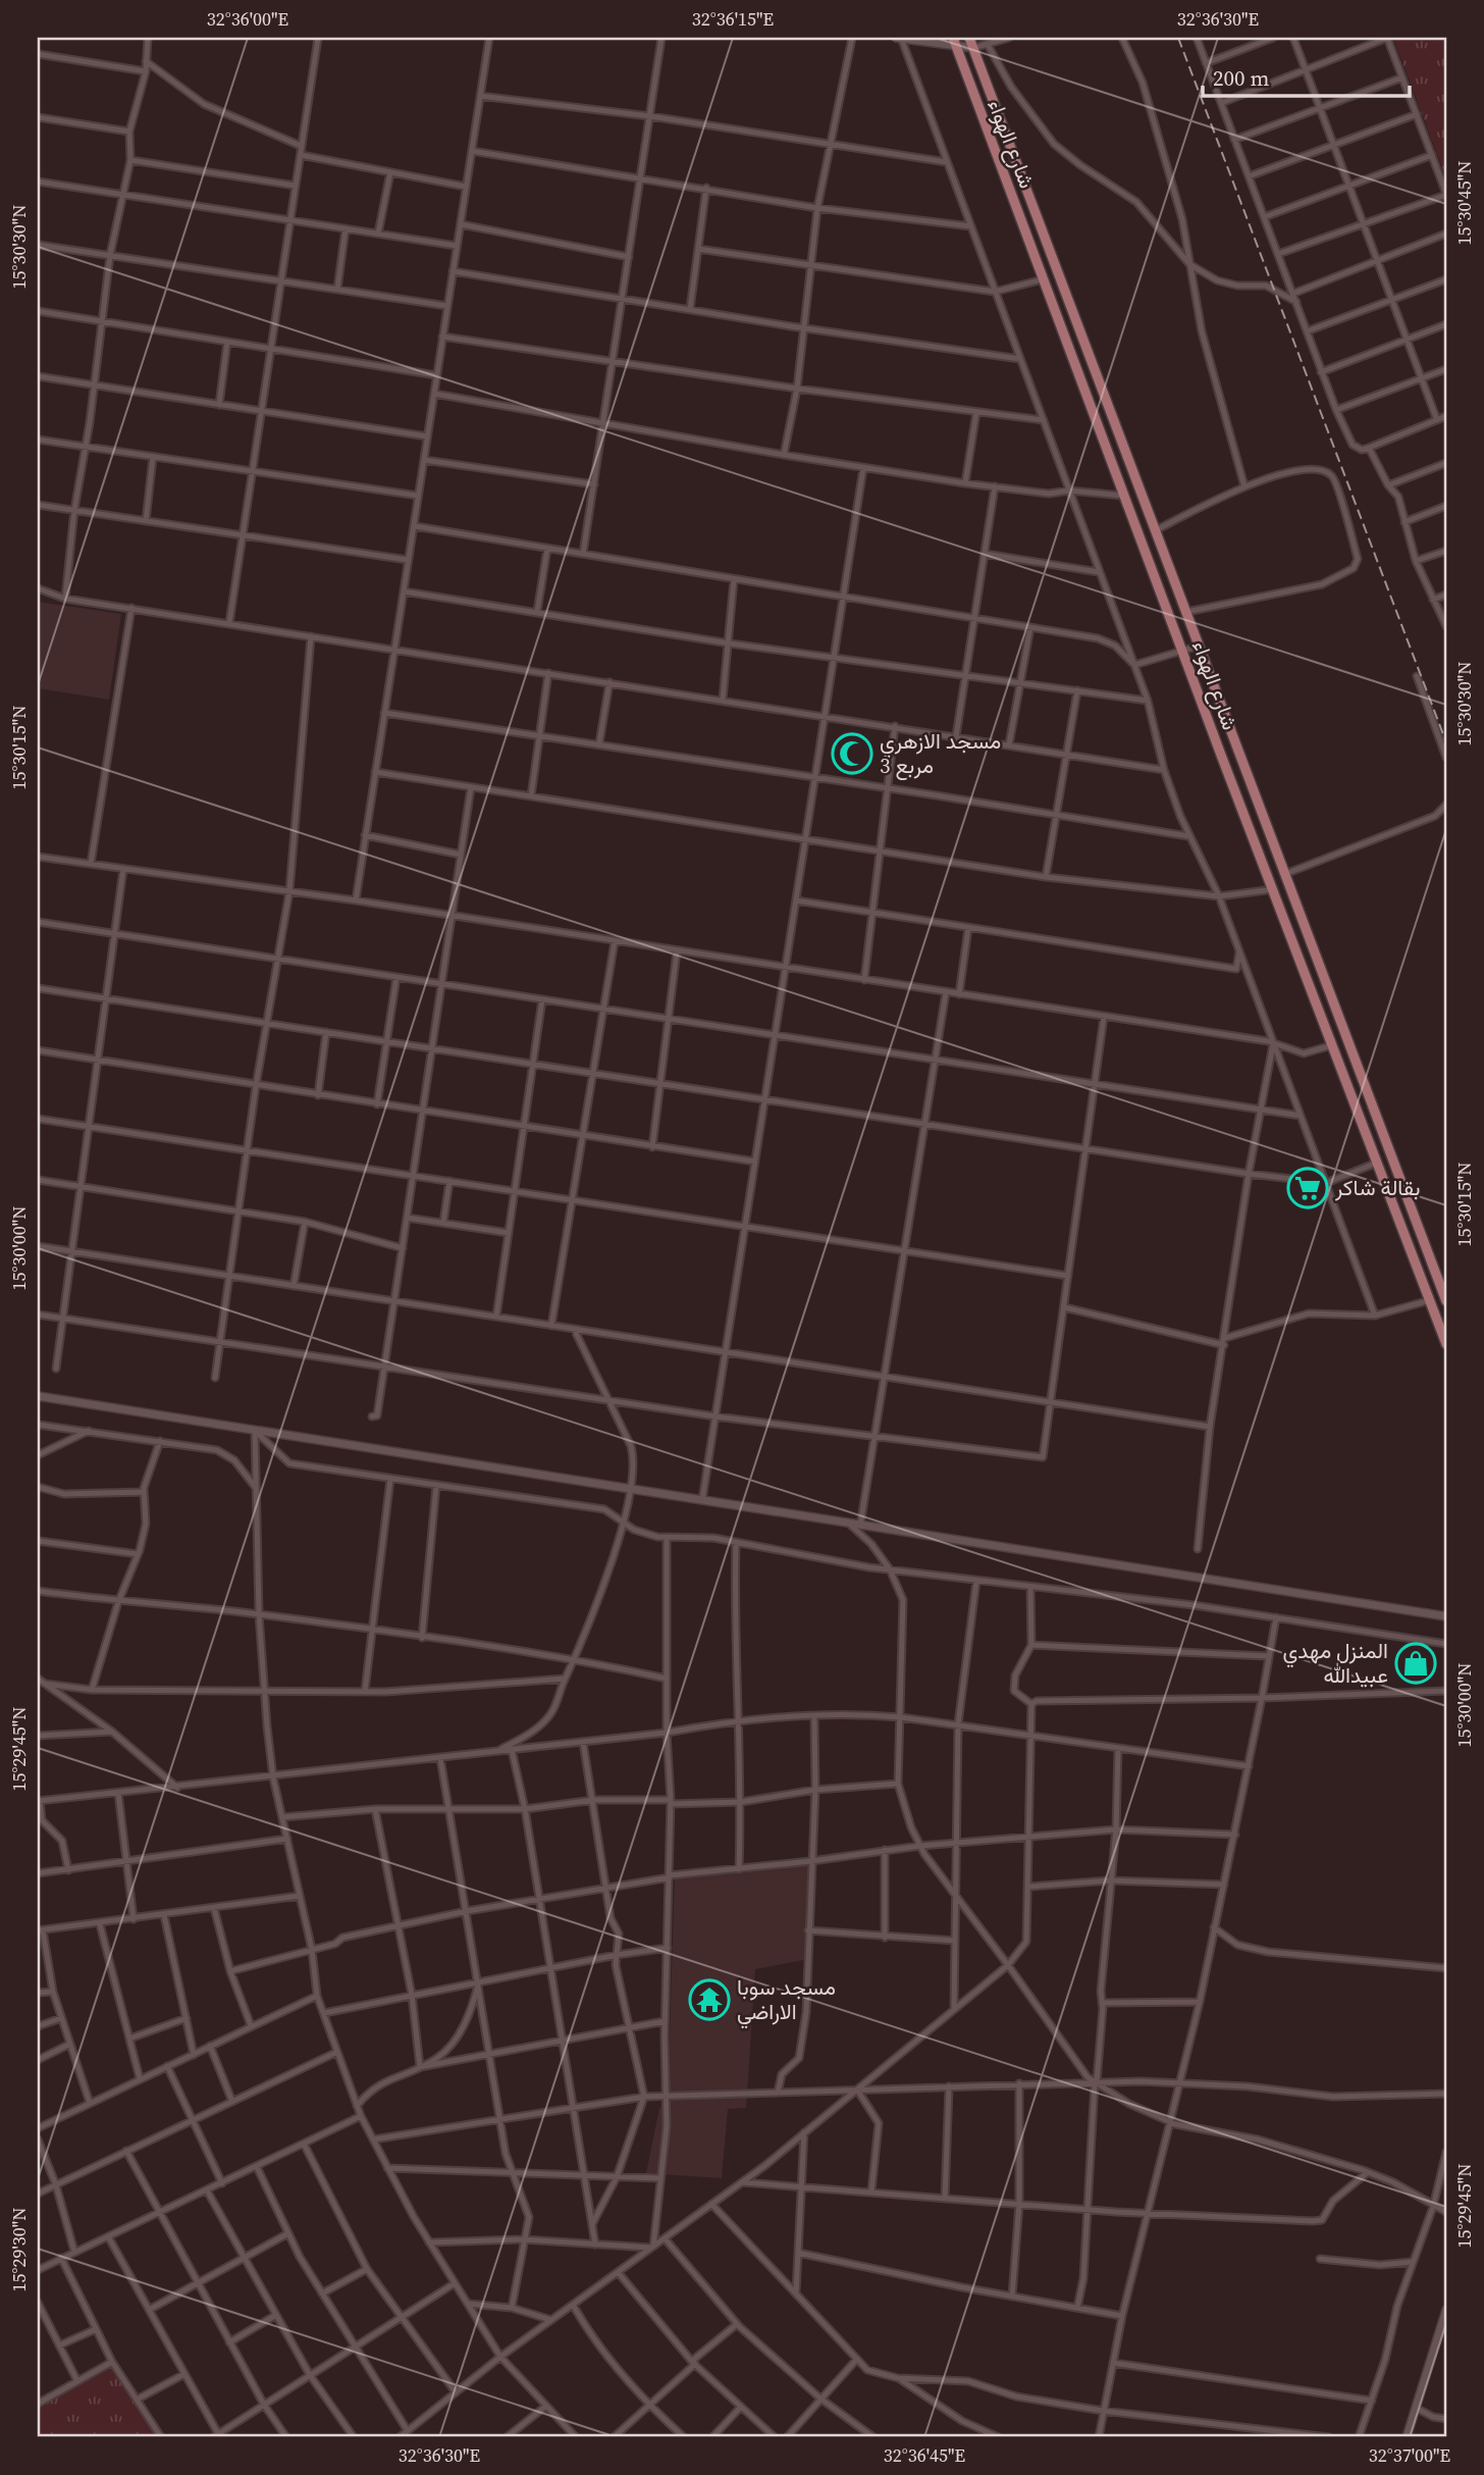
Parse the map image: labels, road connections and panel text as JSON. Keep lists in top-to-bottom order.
{
  "streets": {
    "main road": ["شارع الهواء"]
  },
  "places": {
    "mosque": ["مسجد الازهري مربع 3"],
    "supermarket": ["بقالة شاكر"],
    "shop": ["المنزل مهدي عبيدالله"],
    "temple": ["مسجد سوبا الاراضي"]
  },
  "scale_bar": "200 m",
  "coordinates": [
    "32°36'00\"E",
    "32°36'15\"E",
    "32°36'30\"E",
    "15°30'45\"N",
    "15°30'30\"N",
    "15°30'15\"N",
    "15°30'00\"N",
    "15°29'45\"N",
    "15°29'30\"N",
    "32°36'45\"E",
    "32°37'00\"E"
  ]
}
